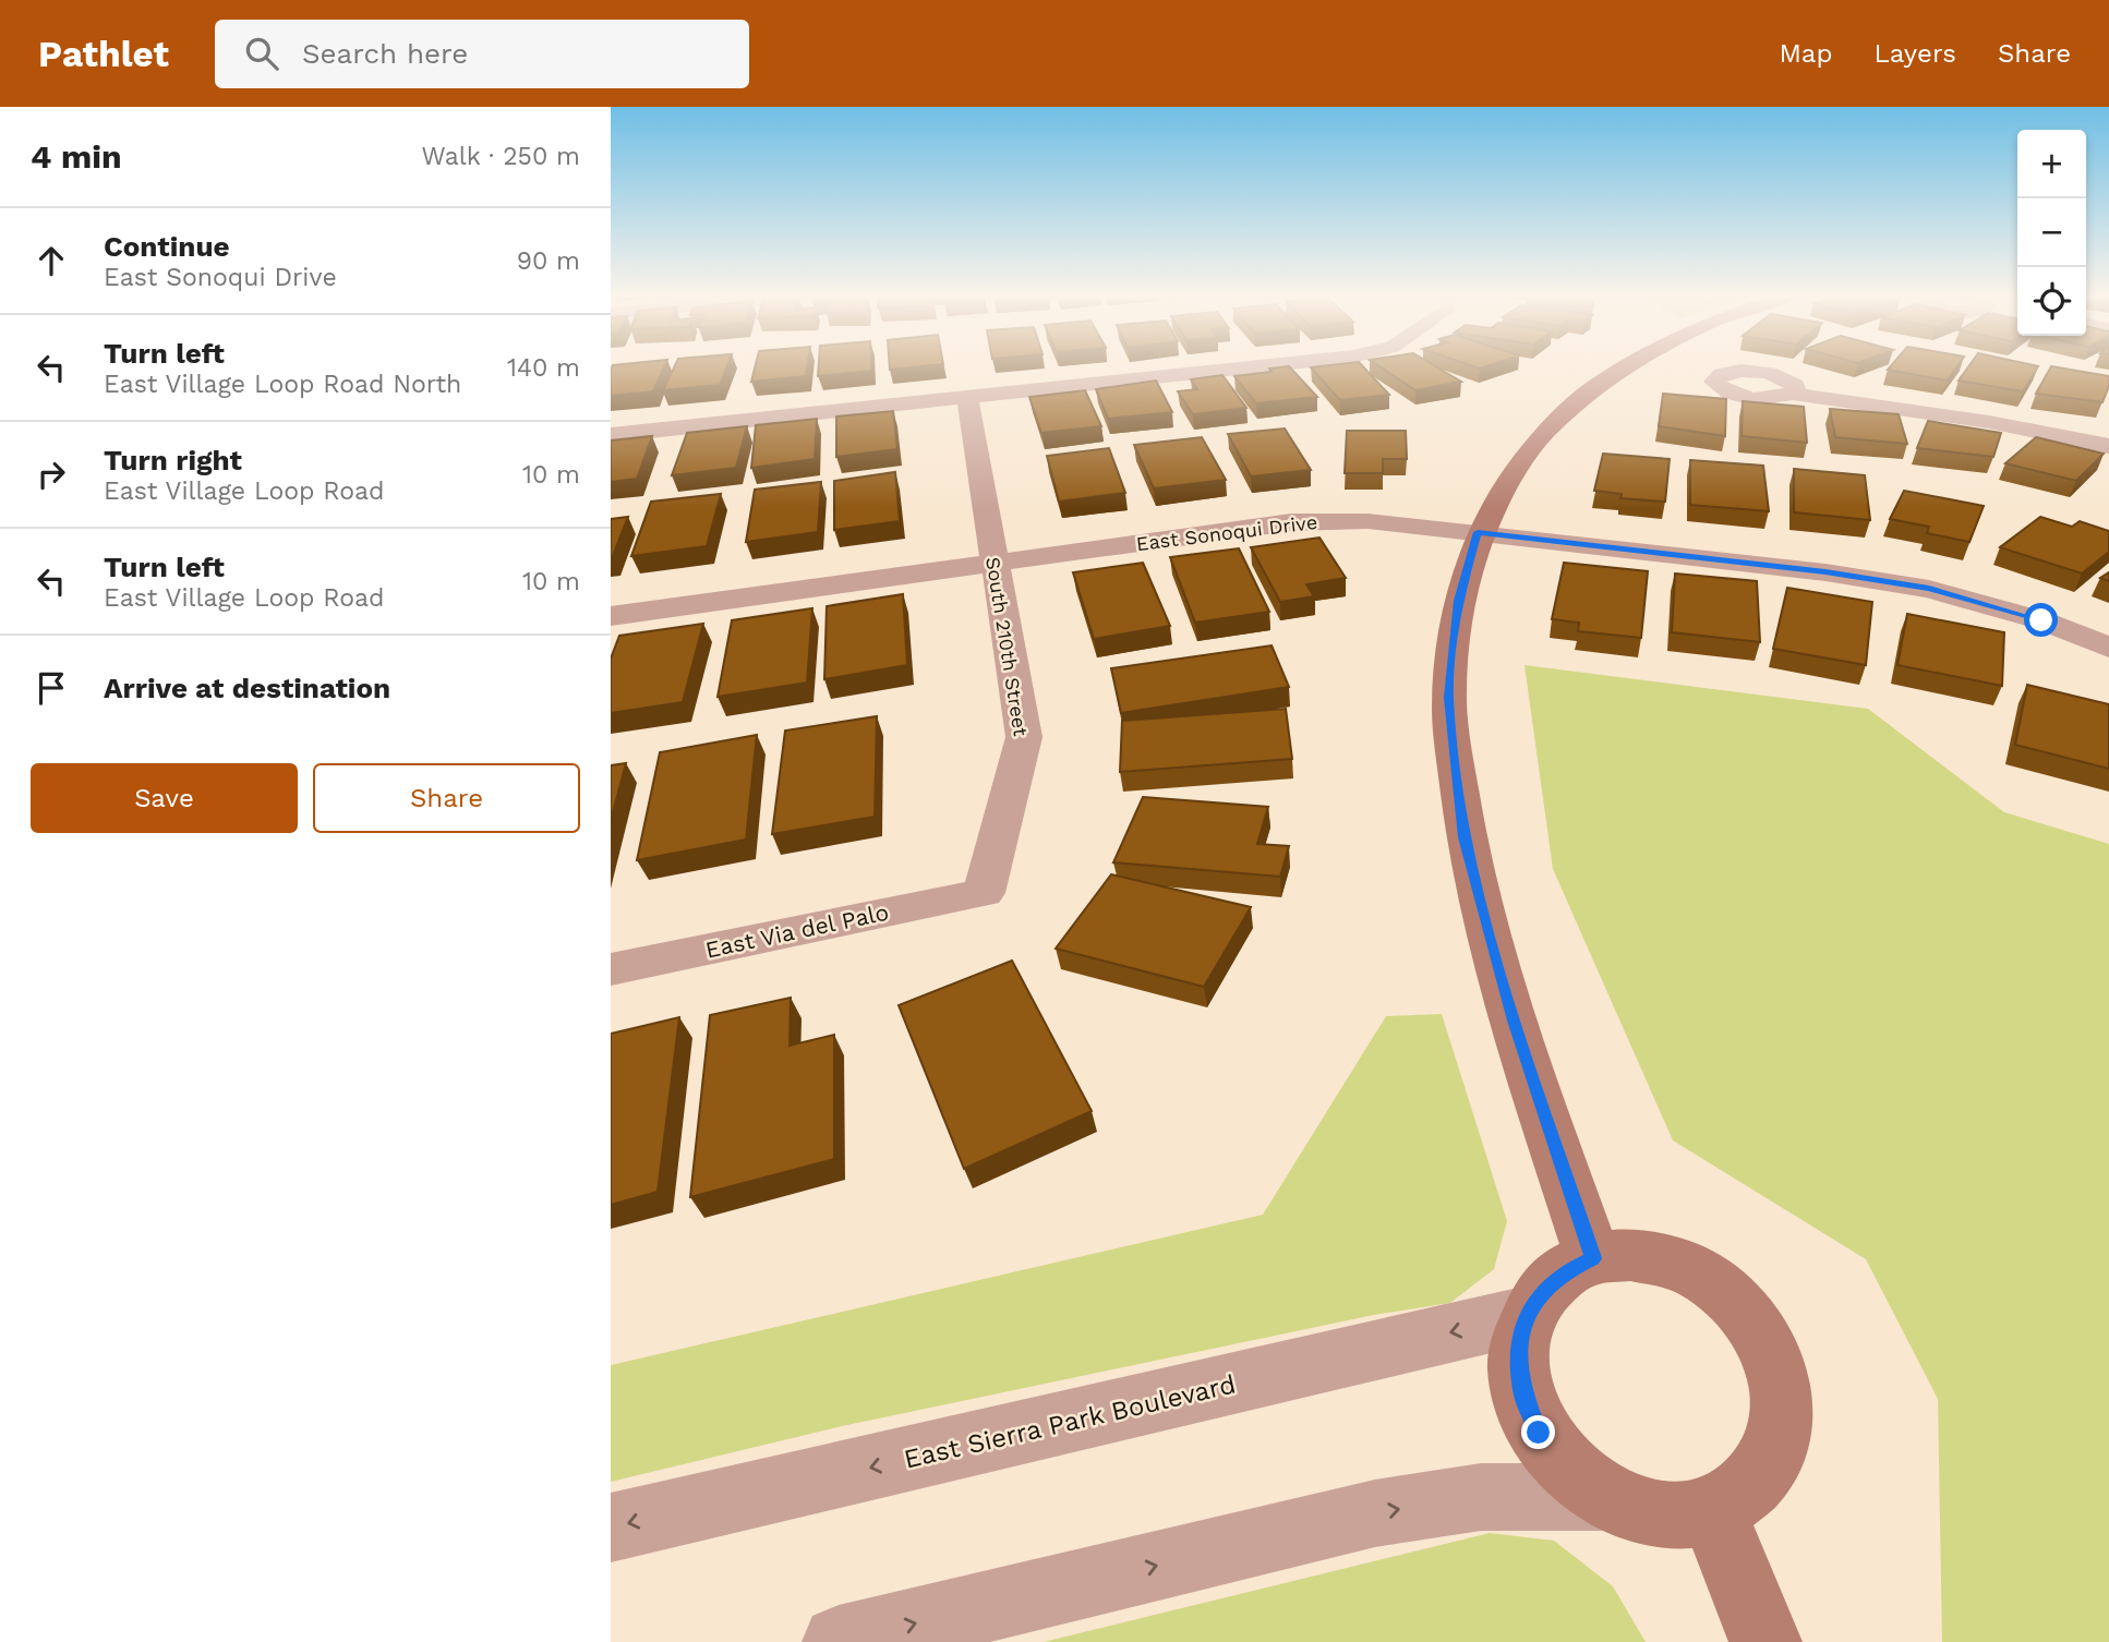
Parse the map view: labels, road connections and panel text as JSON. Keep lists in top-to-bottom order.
{
  "streets": {
    "street": [
      "East Sonoqui Drive",
      "South 210th Street",
      "East Via del Palo",
      "East Sierra Park Boulevard"
    ]
  },
  "crossings": [
    ["East Sonoqui Drive", "South 210th Street"],
    ["South 210th Street", "East Via del Palo"]
  ],
  "page": {
    "header": "Pathlet",
    "search": "Search here",
    "nav": ["Map", "Layers", "Share"],
    "heading": ["4 min", "Walk · 250 m"],
    "map_buttons": ["+", "−"],
    "list": [
      ["Continue", "East Sonoqui Drive", "90 m"],
      ["Turn left", "East Village Loop Road North", "140 m"],
      ["Turn right", "East Village Loop Road", "10 m"],
      ["Turn left", "East Village Loop Road", "10 m"],
      "Arrive at destination"
    ],
    "buttons": ["Save", "Share"]
  }
}
